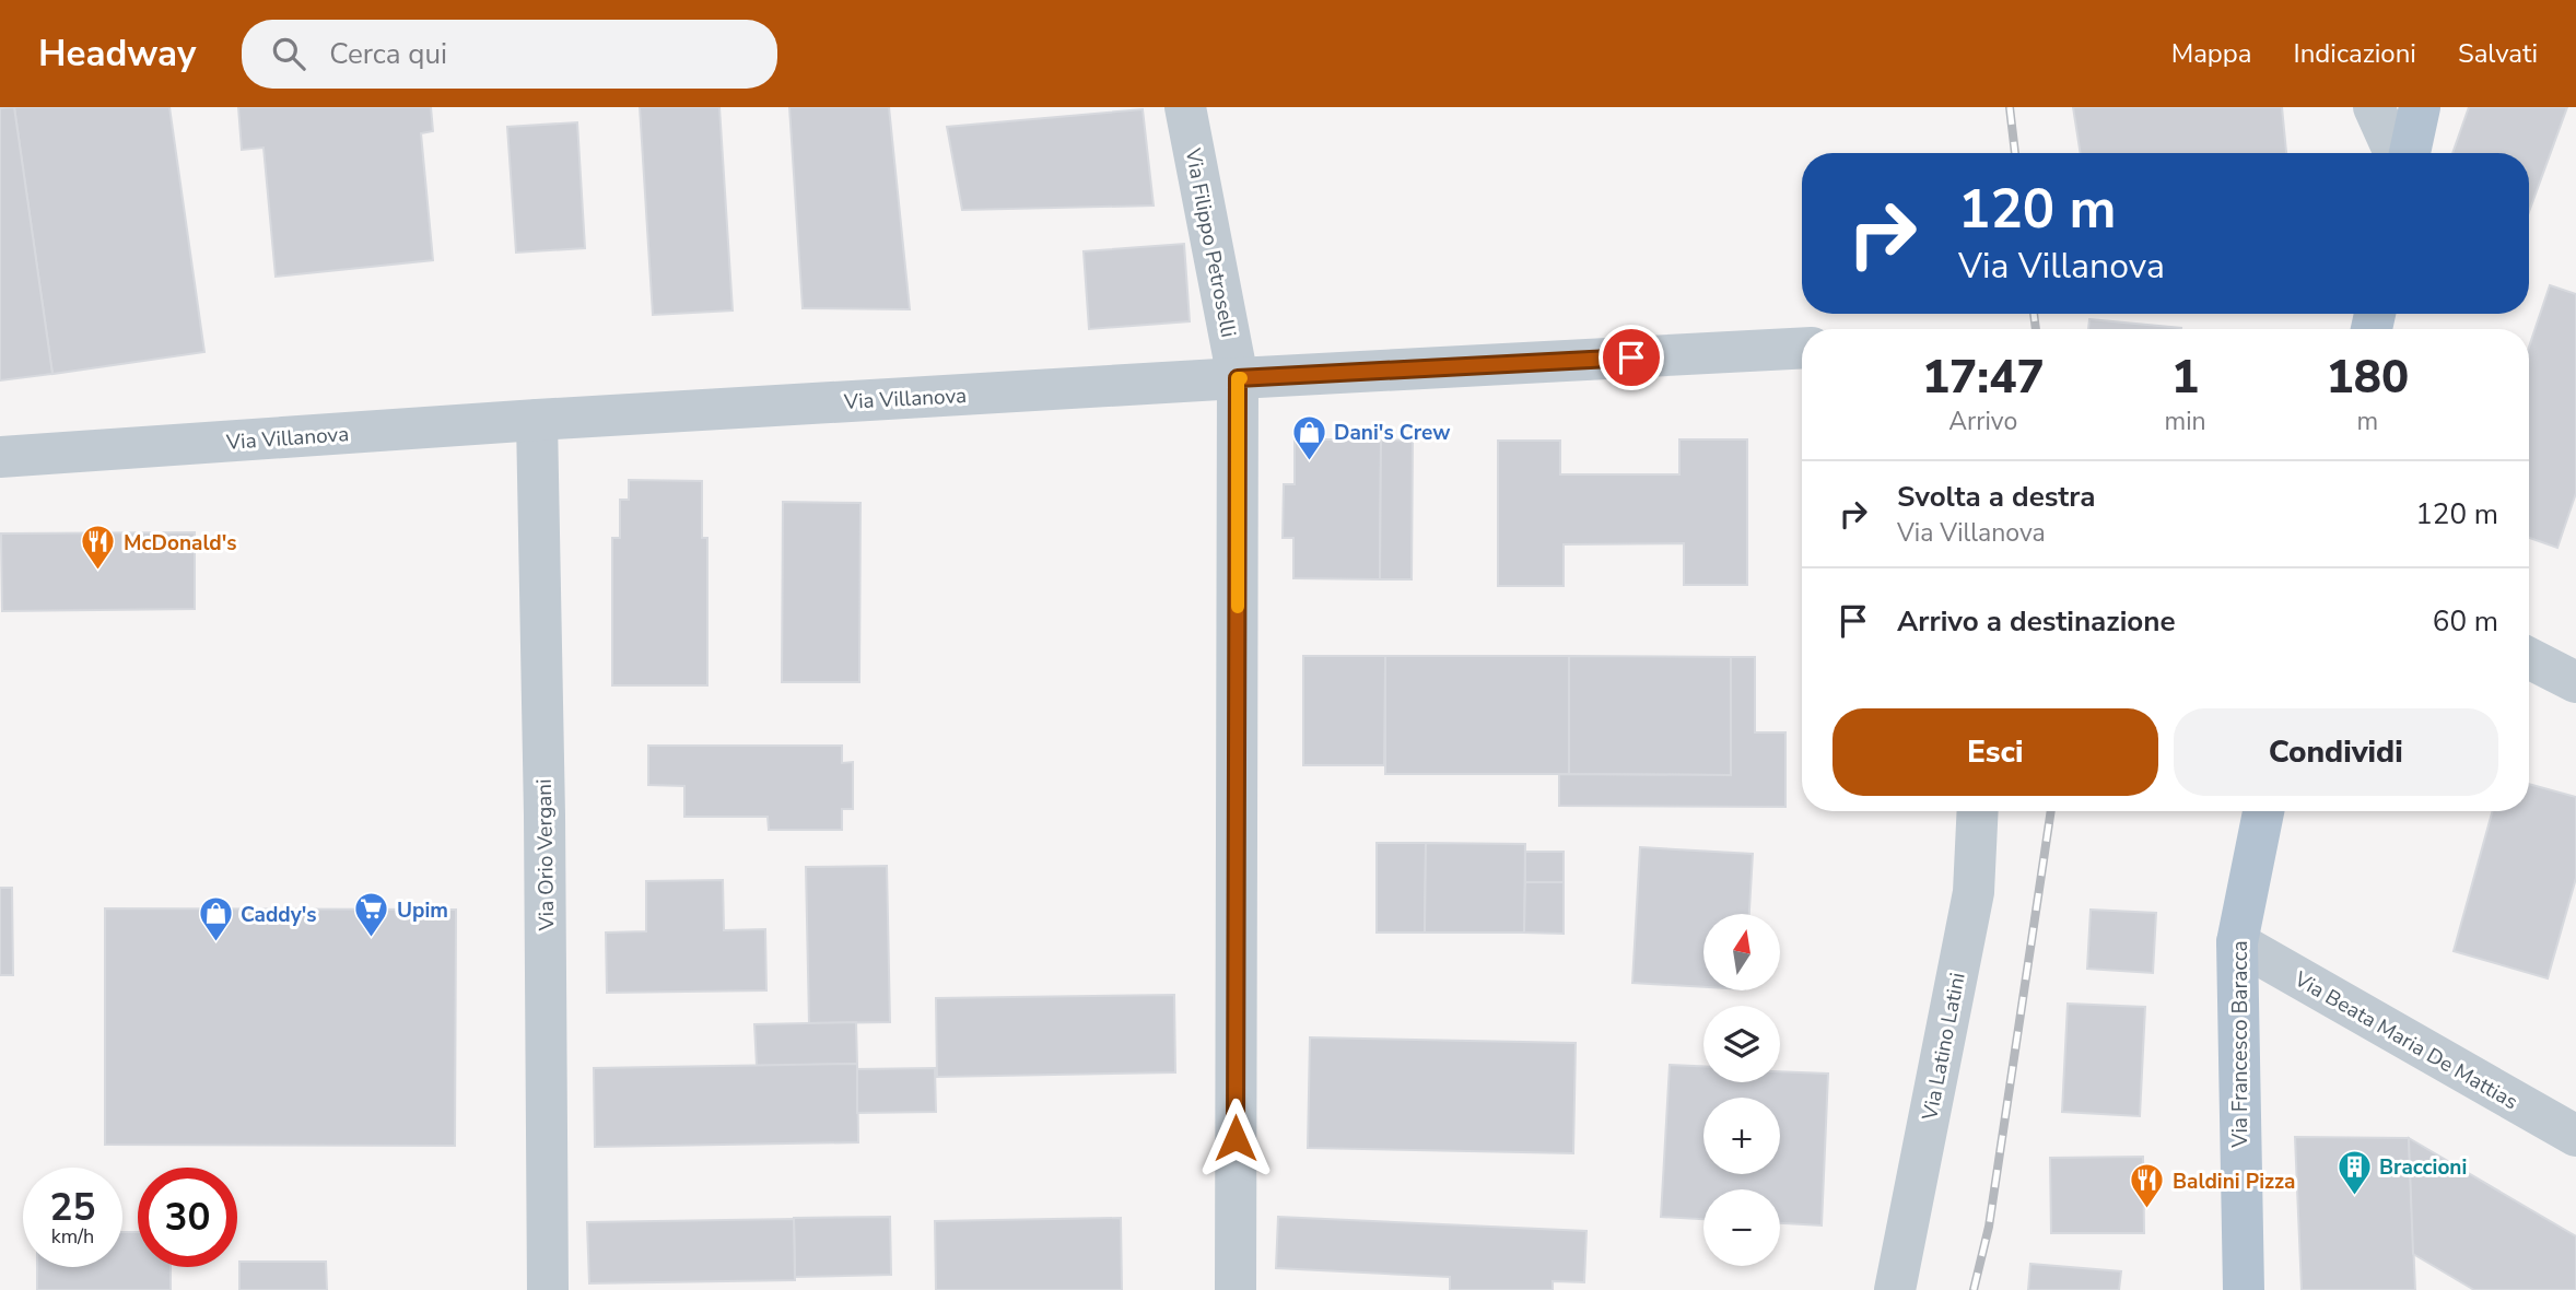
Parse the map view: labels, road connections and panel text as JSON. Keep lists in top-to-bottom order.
{
  "streets": {
    "main road": ["Via Francesco Baracca"],
    "street": [
      "Via Filippo Petroselli",
      "Via Villanova",
      "Via Orio Vergani",
      "Via Beata Maria De Mattias",
      "Via Latino Latini"
    ]
  },
  "crossings": [
    ["Via Filippo Petroselli", "Via Villanova"],
    ["Via Villanova", "Via Orio Vergani"],
    ["Via Beata Maria De Mattias", "Via Francesco Baracca"]
  ],
  "places": {
    "shop": ["Dani's Crew", "Caddy's"],
    "restaurant": ["McDonald's", "Baldini Pizza"],
    "supermarket": ["Upim"],
    "building": ["Braccioni"]
  },
  "north": "top",
  "page": {
    "header": "Headway",
    "search": "Cerca qui",
    "nav": ["Mappa", "Indicazioni", "Salvati"],
    "turn": ["120 m", "Via Villanova"],
    "eta": [
      "17:47",
      "Arrivo",
      "1",
      "min",
      "180",
      "m"
    ],
    "list": [
      {
        "name": "Svolta a destra",
        "note": "Via Villanova",
        "value": "120 m"
      },
      {
        "name": "Arrivo a destinazione",
        "value": "60 m"
      }
    ],
    "buttons": ["Esci", "Condividi"],
    "map_buttons": ["+", "−"],
    "speed": "25 km/h",
    "limit": "30"
  }
}
